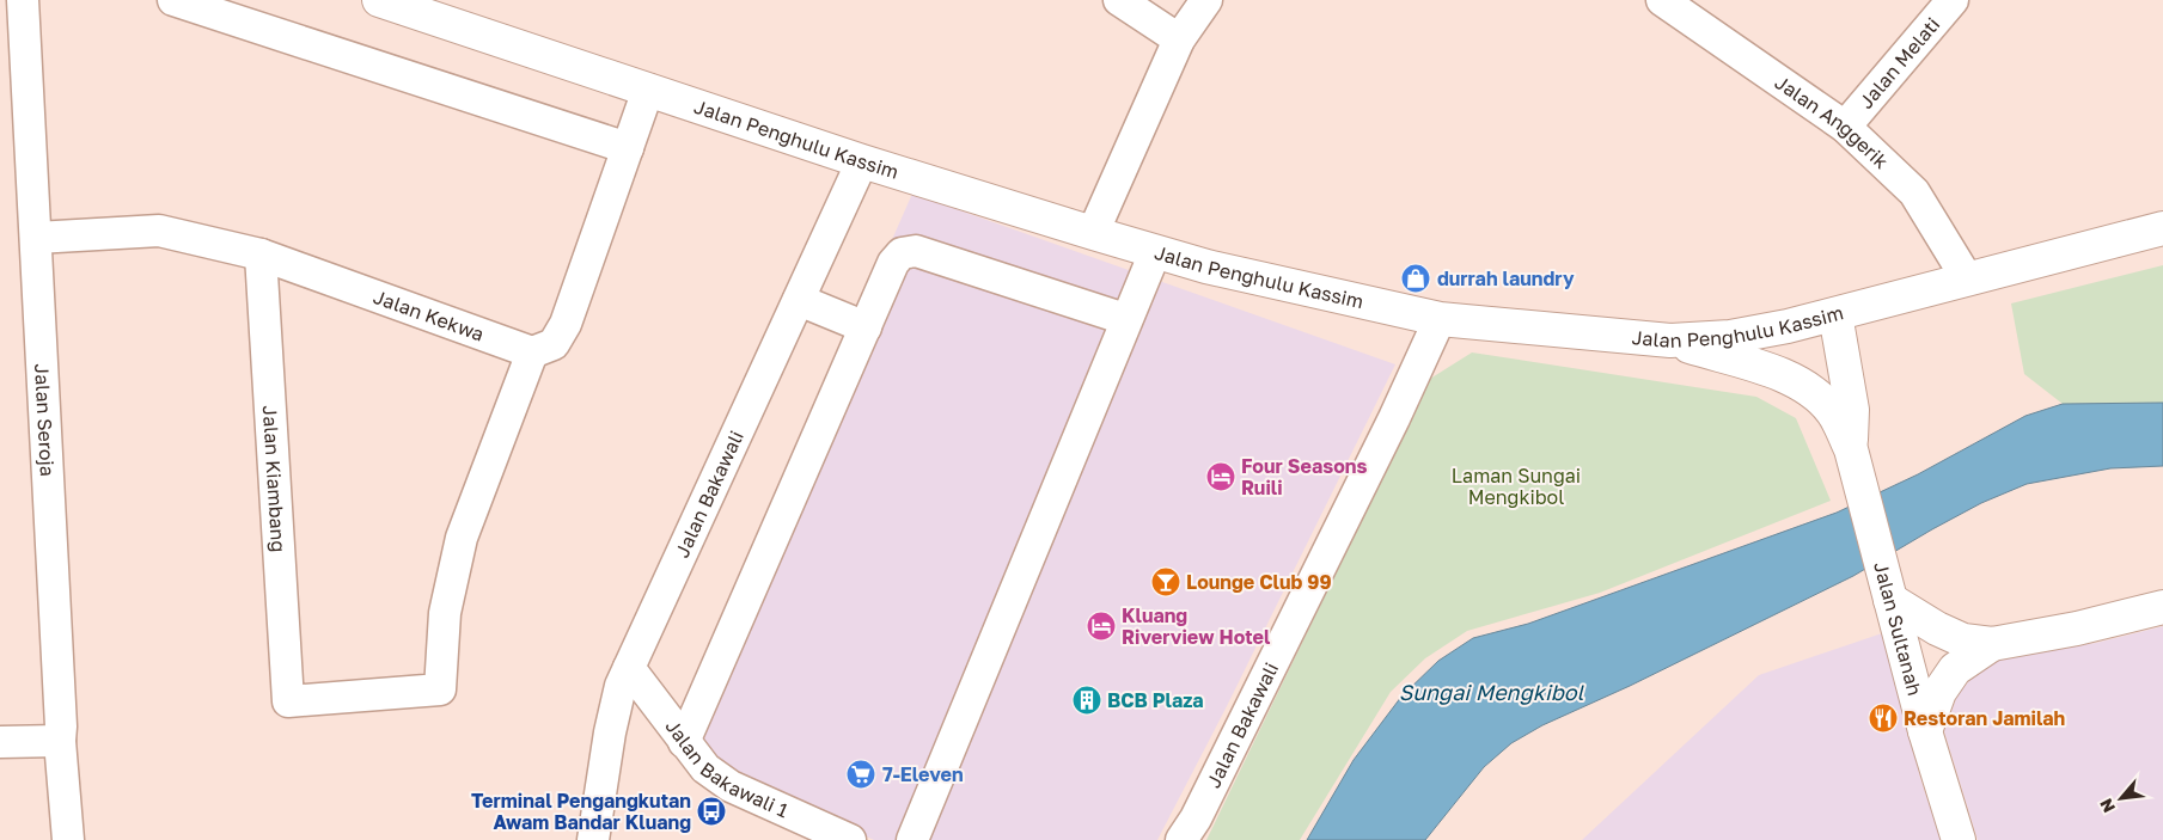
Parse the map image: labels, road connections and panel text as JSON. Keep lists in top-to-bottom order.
{
  "streets": {
    "street": [
      "Jalan Melati",
      "Jalan Anggerik",
      "Jalan Penghulu Kassim",
      "Jalan Kekwa",
      "Jalan Seroja",
      "Jalan Kiambang",
      "Jalan Bakawali",
      "Jalan Sultanah",
      "Jalan Bakawali 1"
    ]
  },
  "crossings": [
    ["Jalan Melati", "Jalan Anggerik"],
    ["Jalan Anggerik", "Jalan Penghulu Kassim"],
    ["Jalan Penghulu Kassim", "Jalan Bakawali"],
    ["Jalan Penghulu Kassim", "Jalan Sultanah"],
    ["Jalan Kekwa", "Jalan Seroja"],
    ["Jalan Kekwa", "Jalan Kiambang"],
    ["Jalan Bakawali", "Jalan Bakawali 1"]
  ],
  "water": ["Sungai Mengkibol"],
  "parks": ["Laman Sungai Mengkibol"],
  "places": {
    "shop": ["durrah laundry"],
    "hotel": ["Four Seasons Ruili", "Kluang Riverview Hotel"],
    "bar": ["Lounge Club 99"],
    "building": ["BCB Plaza"],
    "restaurant": ["Restoran Jamilah"],
    "supermarket": ["7-Eleven"],
    "bus stop": ["Terminal Pengangkutan Awam Bandar Kluang"]
  },
  "north": "bottom left"
}
